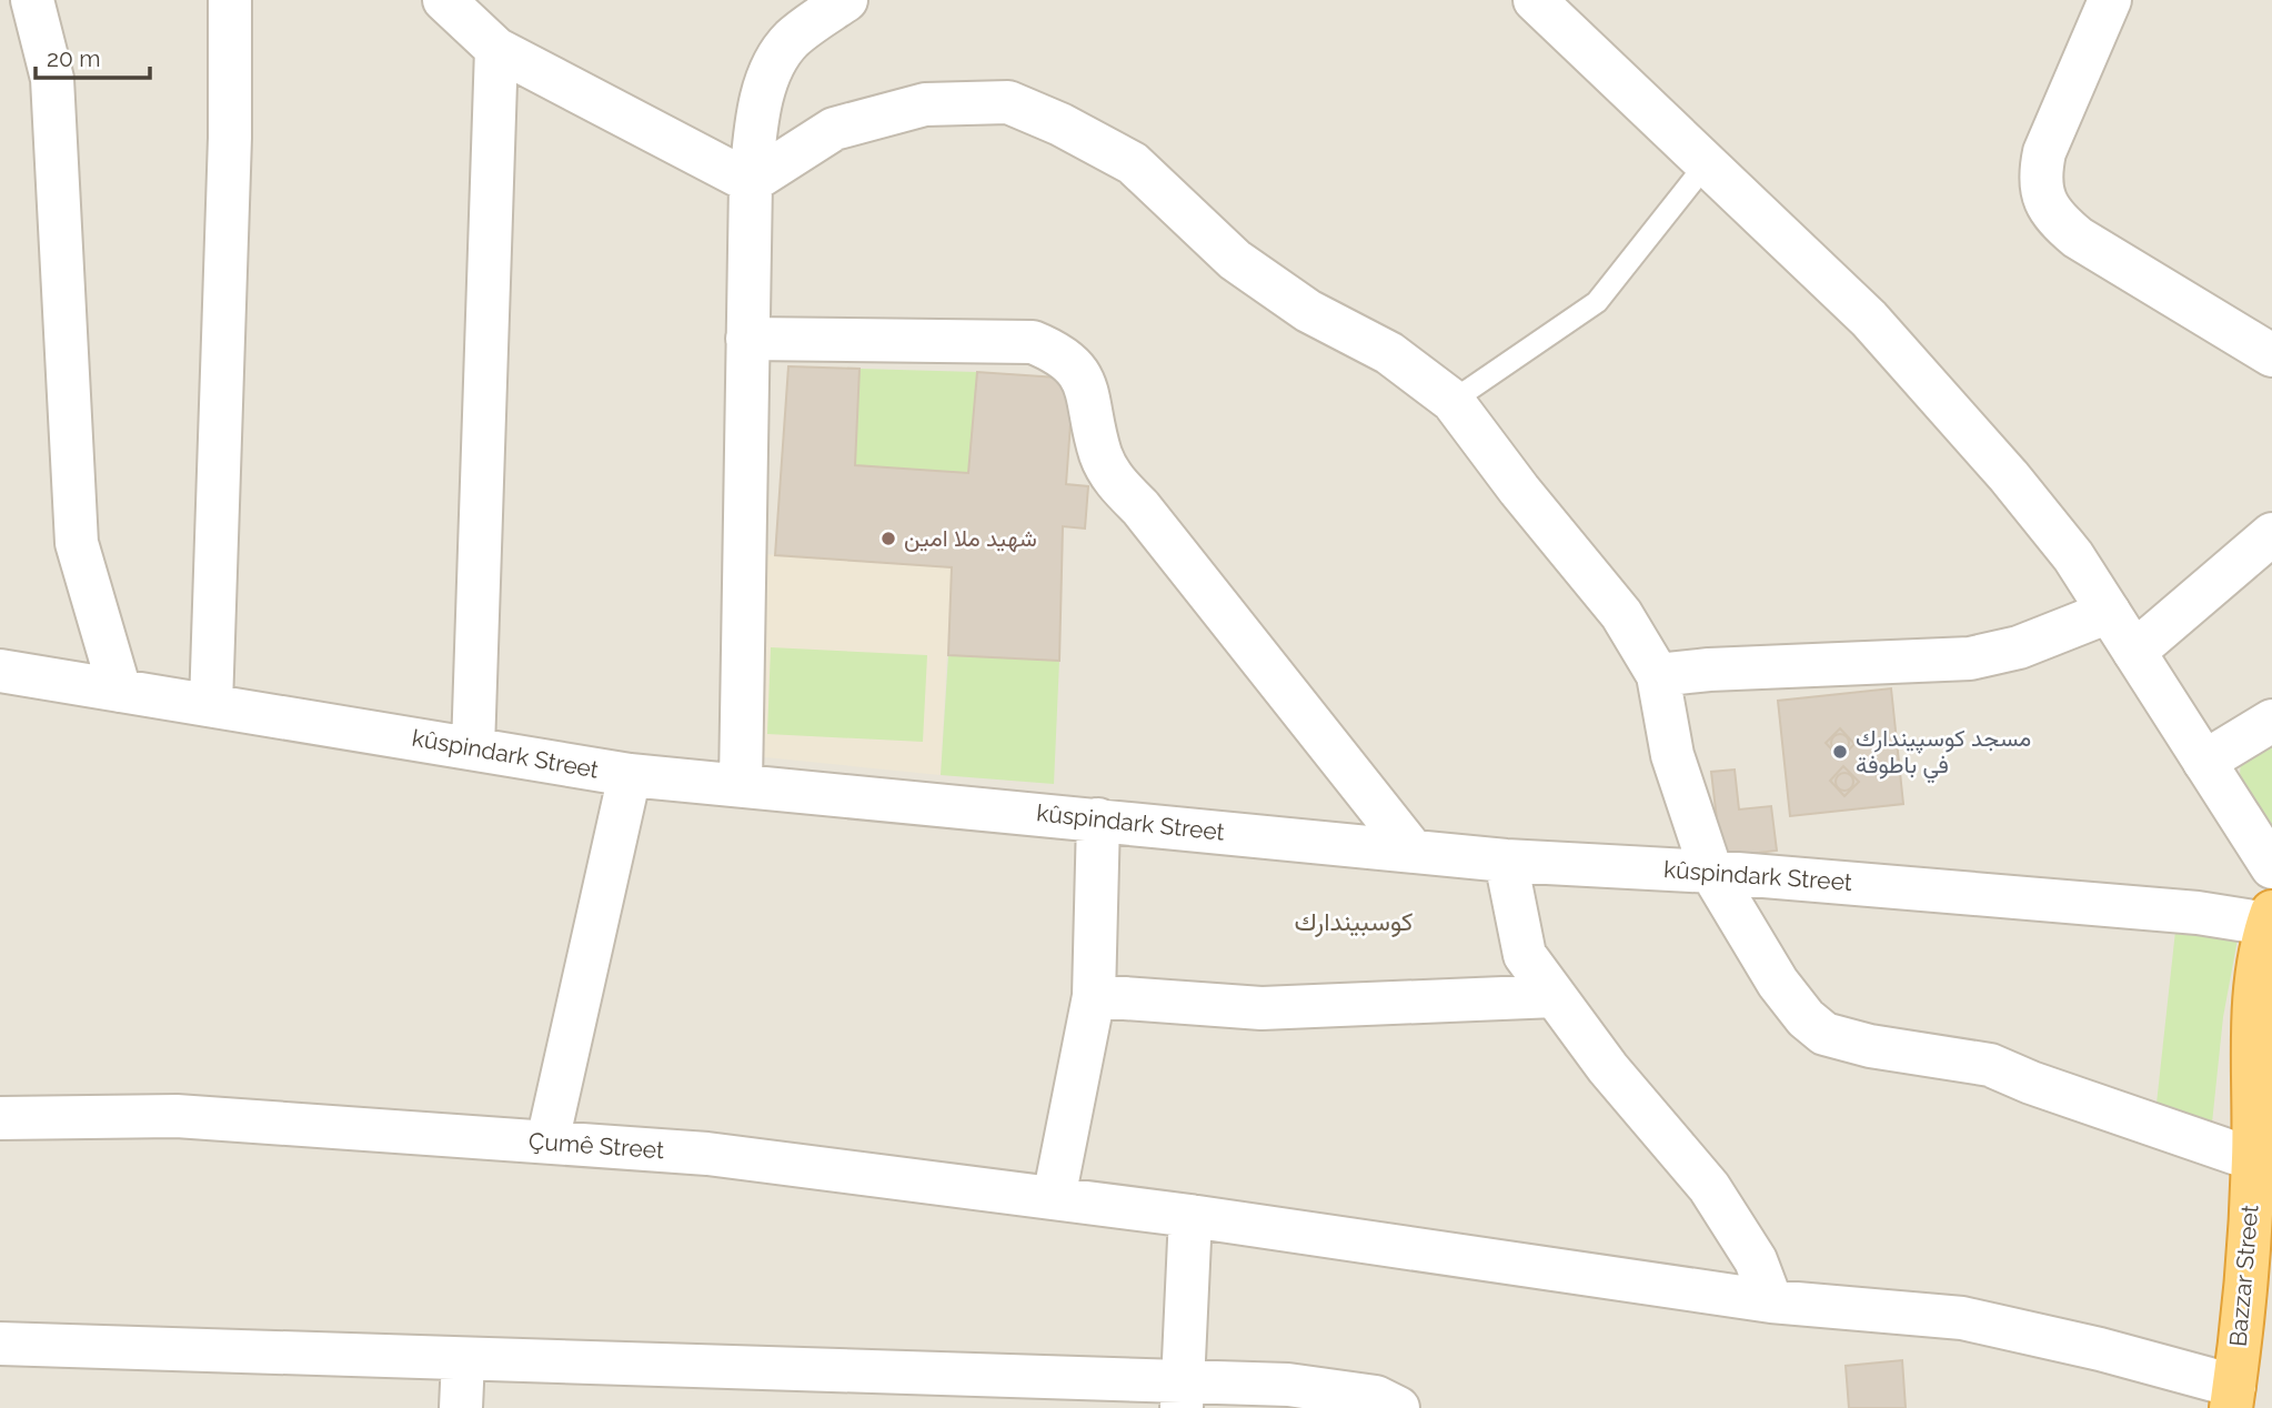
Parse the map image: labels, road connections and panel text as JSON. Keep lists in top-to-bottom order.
{
  "streets": {
    "highway": ["Bazzar Street"],
    "street": ["kûspindark Street", "Çumê Street"]
  },
  "crossings": [
    ["kûspindark Street", "Bazzar Street"],
    ["Çumê Street", "Bazzar Street"]
  ],
  "districts": ["كوسبيندارك"],
  "places": ["شهيد ملا امين", "مسجد كوسپيندارك في باطوفة"],
  "scale_bar": "20 m"
}
